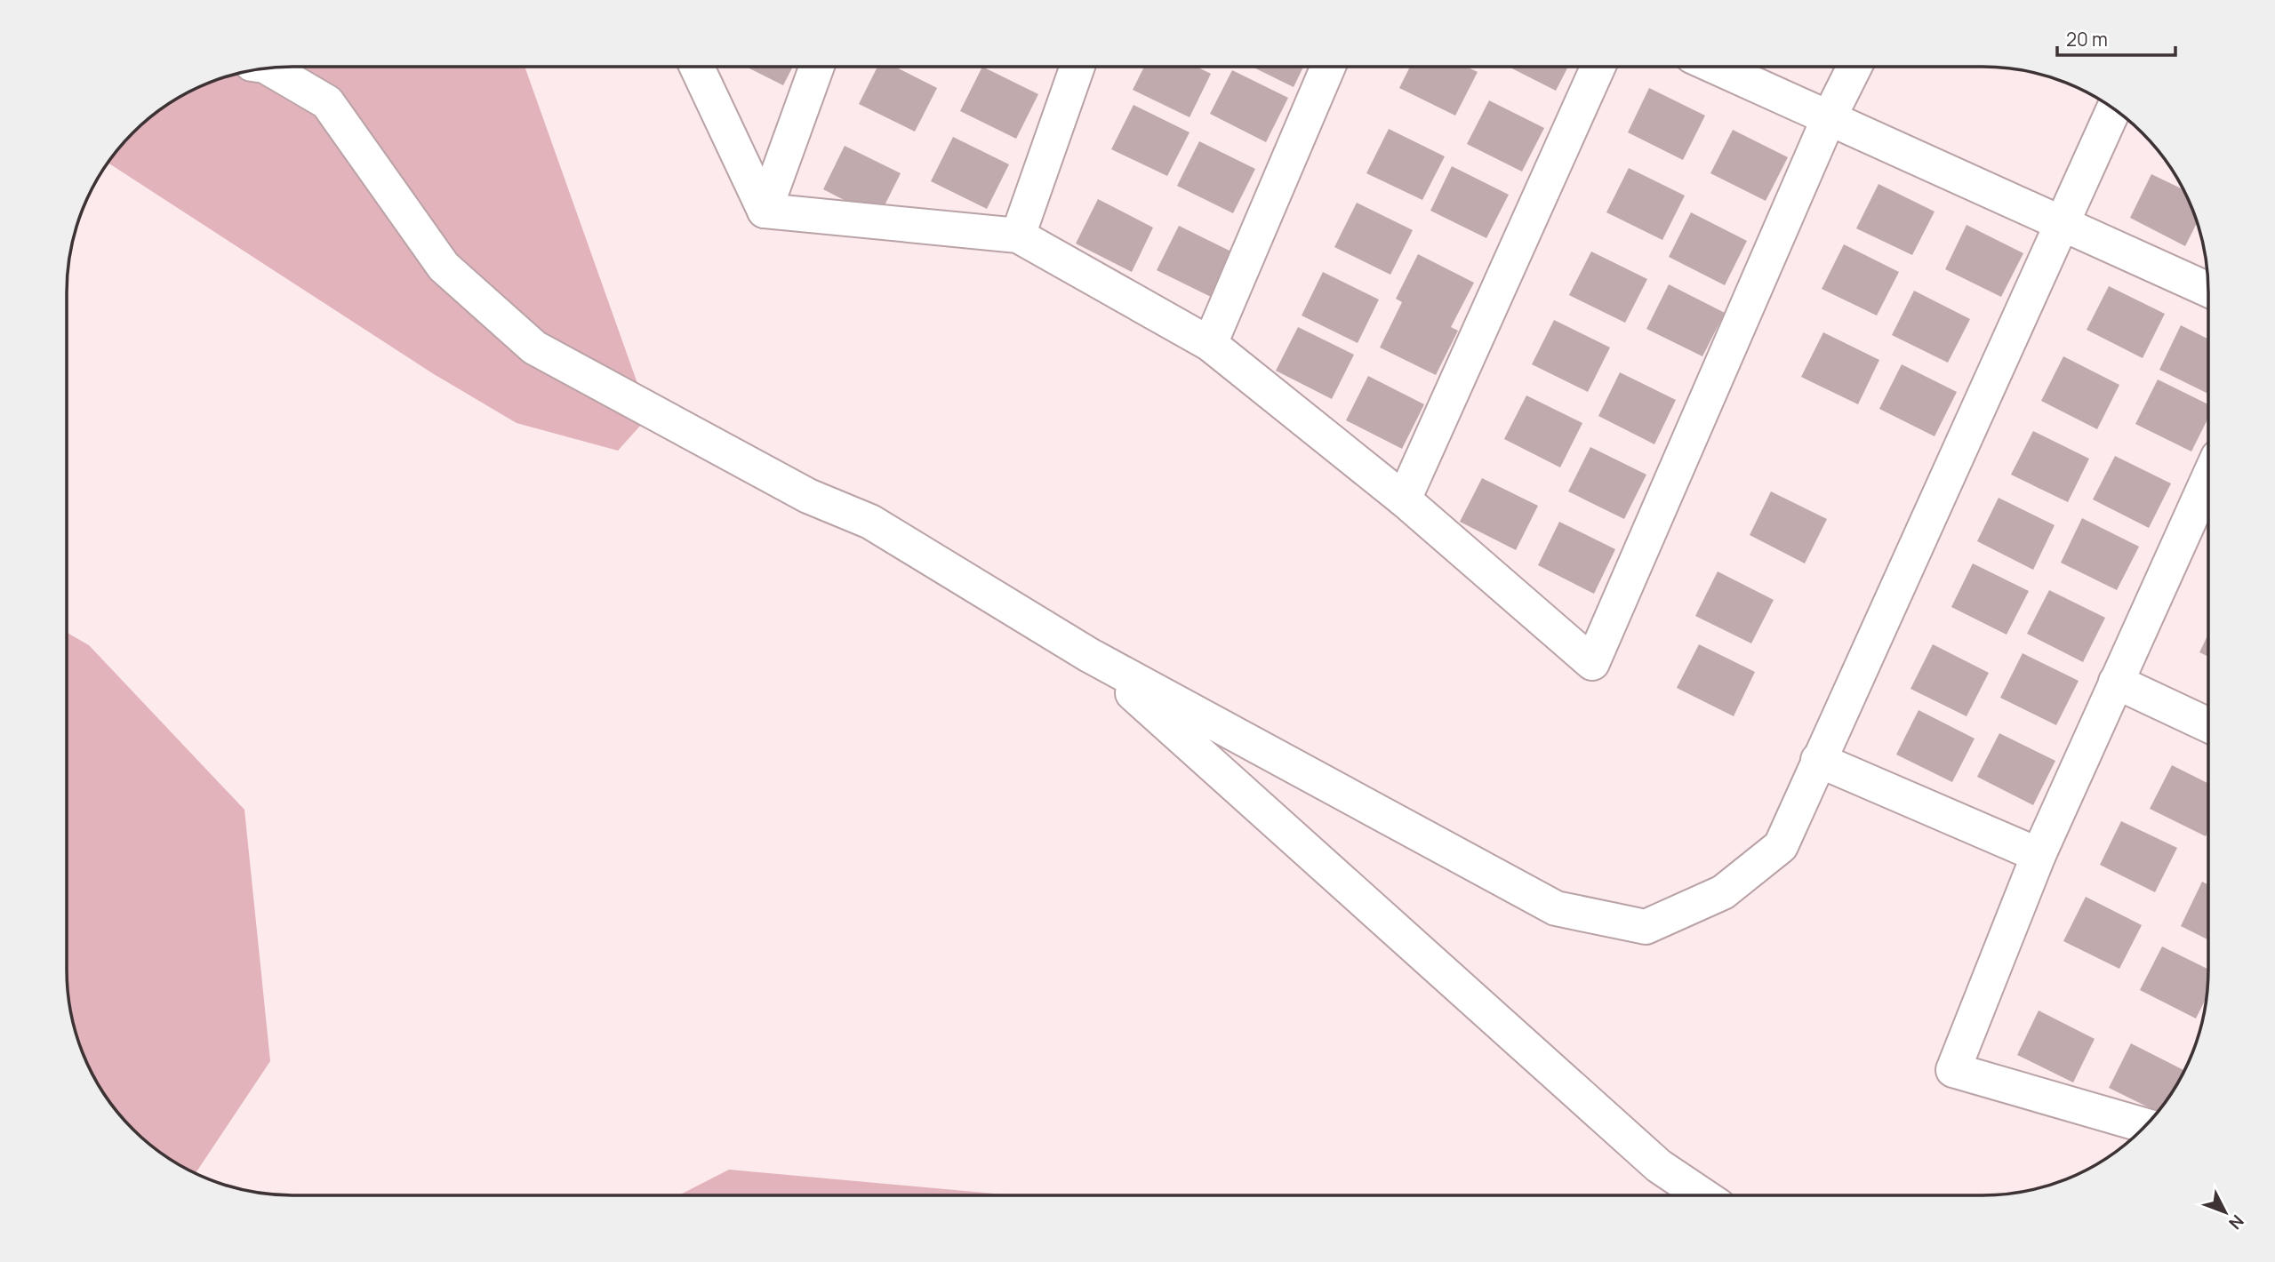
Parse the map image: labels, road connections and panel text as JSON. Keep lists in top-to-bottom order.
{
  "scale_bar": "20 m",
  "north": "bottom right"
}
